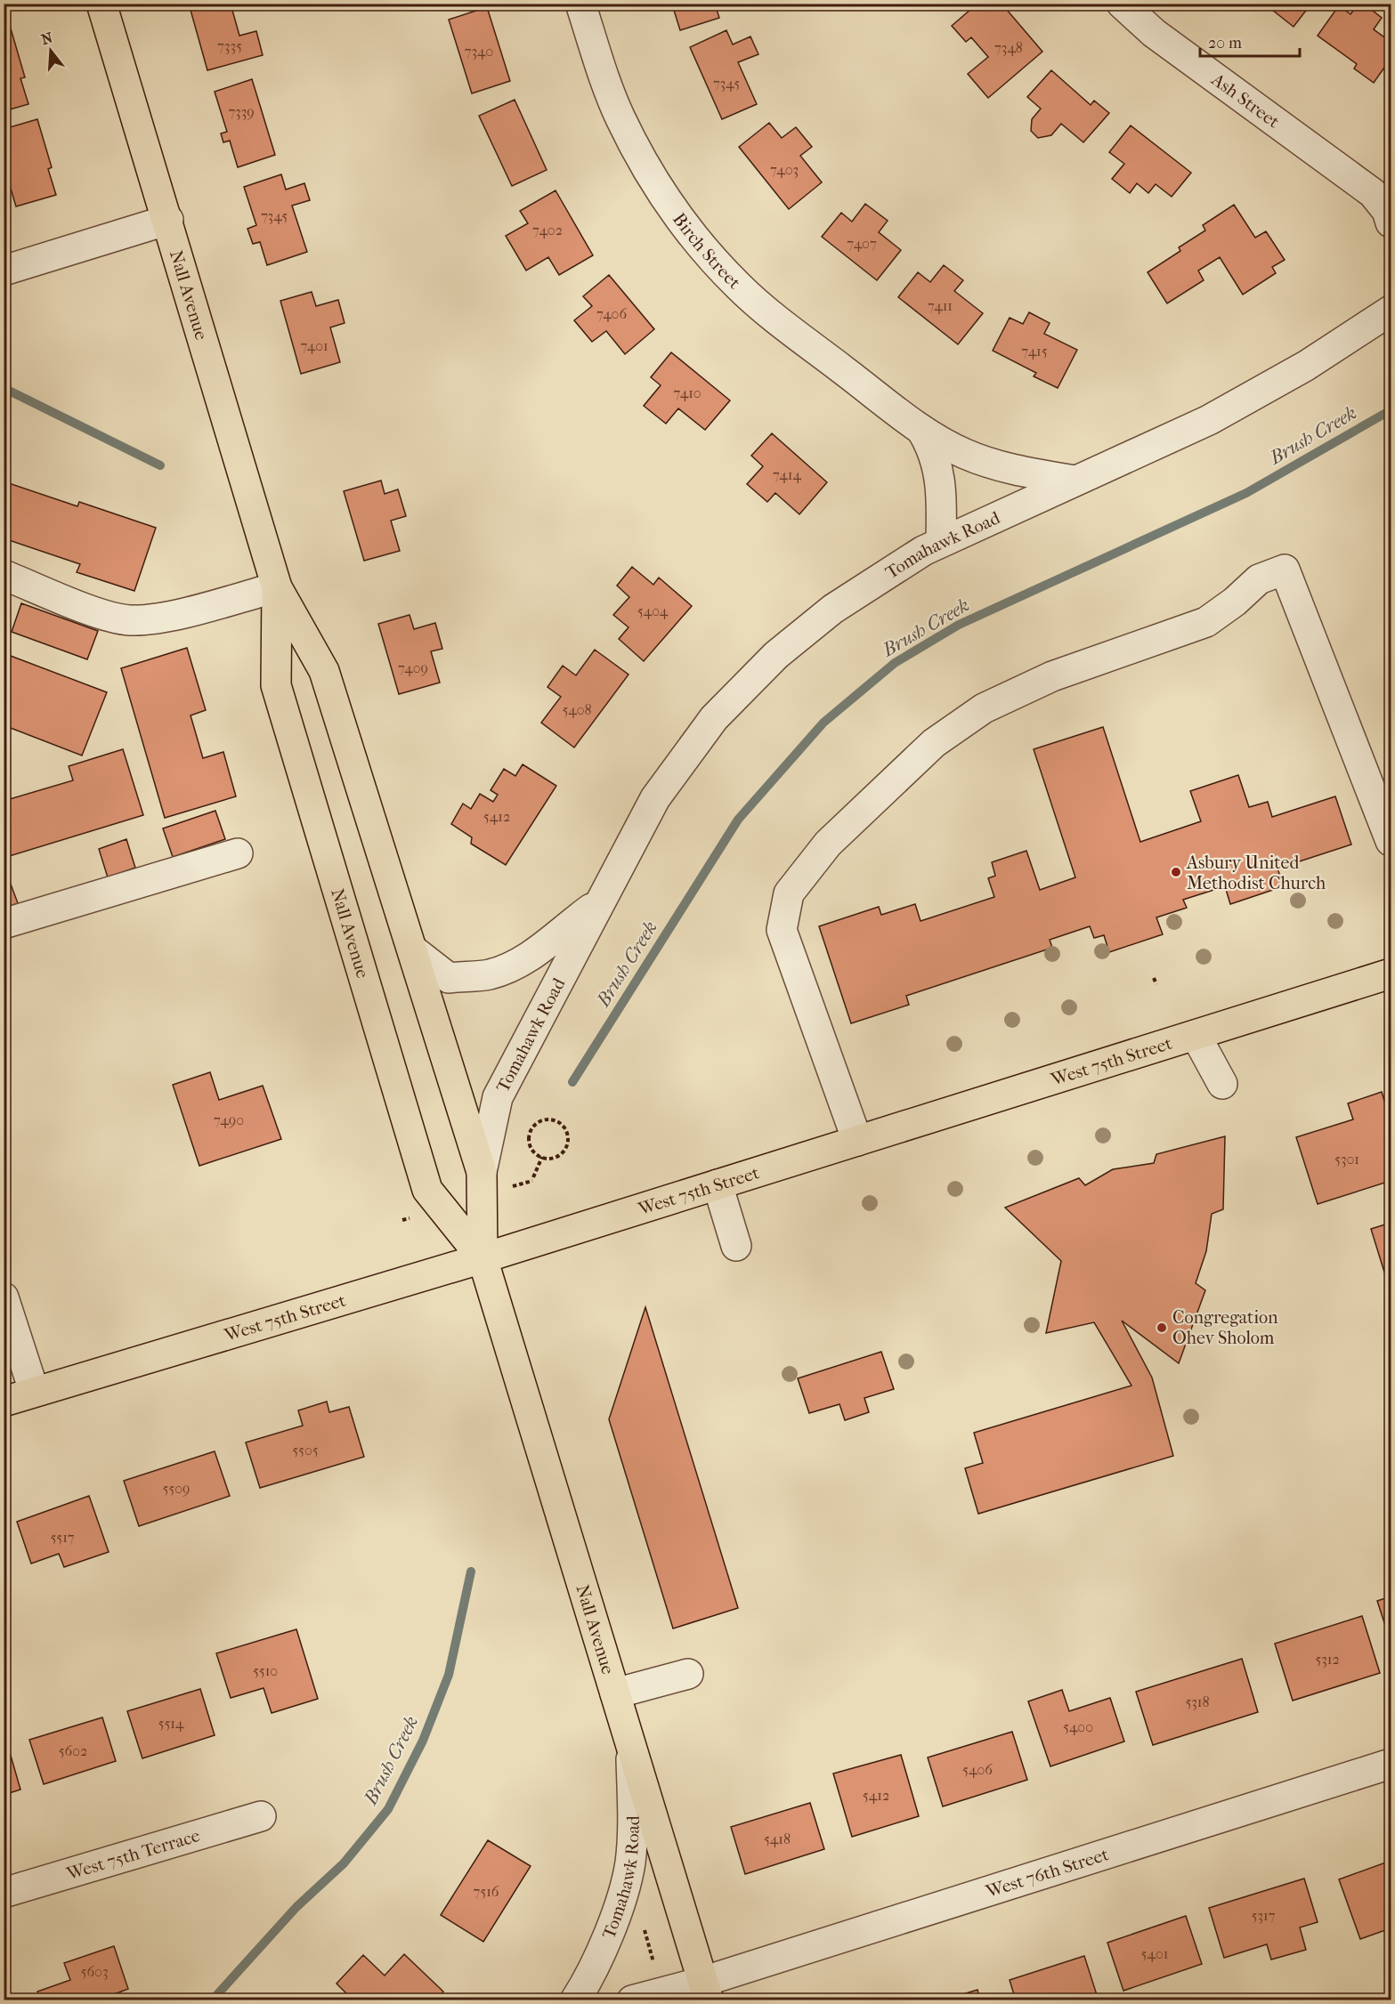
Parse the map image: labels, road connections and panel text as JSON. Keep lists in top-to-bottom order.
{
  "streets": {
    "main road": ["Nall Avenue", "West 75th Street"],
    "street": [
      "Ash Street",
      "Birch Street",
      "Tomahawk Road",
      "West 75th Terrace",
      "West 76th Street"
    ]
  },
  "crossings": [
    ["Birch Street", "Tomahawk Road"],
    ["Nall Avenue", "Tomahawk Road"],
    ["Nall Avenue", "West 75th Street"],
    ["Nall Avenue", "West 76th Street"]
  ],
  "water": ["Brush Creek"],
  "places": ["Asbury United Methodist Church", "Congregation Ohev Sholom"],
  "house_numbers": [
    "7335",
    "7348",
    "7340",
    "7345",
    "7339",
    "7403",
    "7345",
    "7402",
    "7407",
    "7411",
    "7406",
    "7401",
    "7415",
    "7410",
    "7414",
    "5404",
    "7409",
    "5408",
    "5412",
    "7490",
    "5301",
    "5505",
    "5509",
    "5517",
    "5312",
    "5510",
    "5318",
    "5514",
    "5400",
    "5602",
    "5406",
    "5412",
    "5418",
    "7516",
    "5317",
    "5401",
    "5603"
  ],
  "scale_bar": "20 m",
  "north": "top"
}
